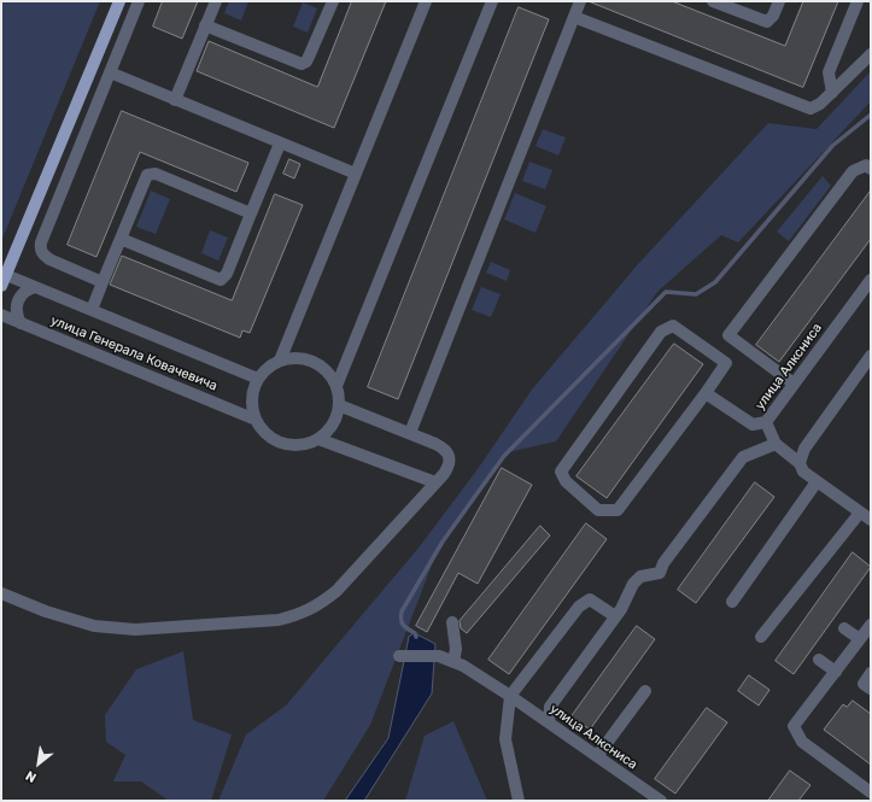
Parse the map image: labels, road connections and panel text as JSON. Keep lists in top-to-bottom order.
{
  "streets": {
    "street": ["улица Генерала Ковачевича", "улица Алксниса"]
  },
  "north": "bottom left"
}
